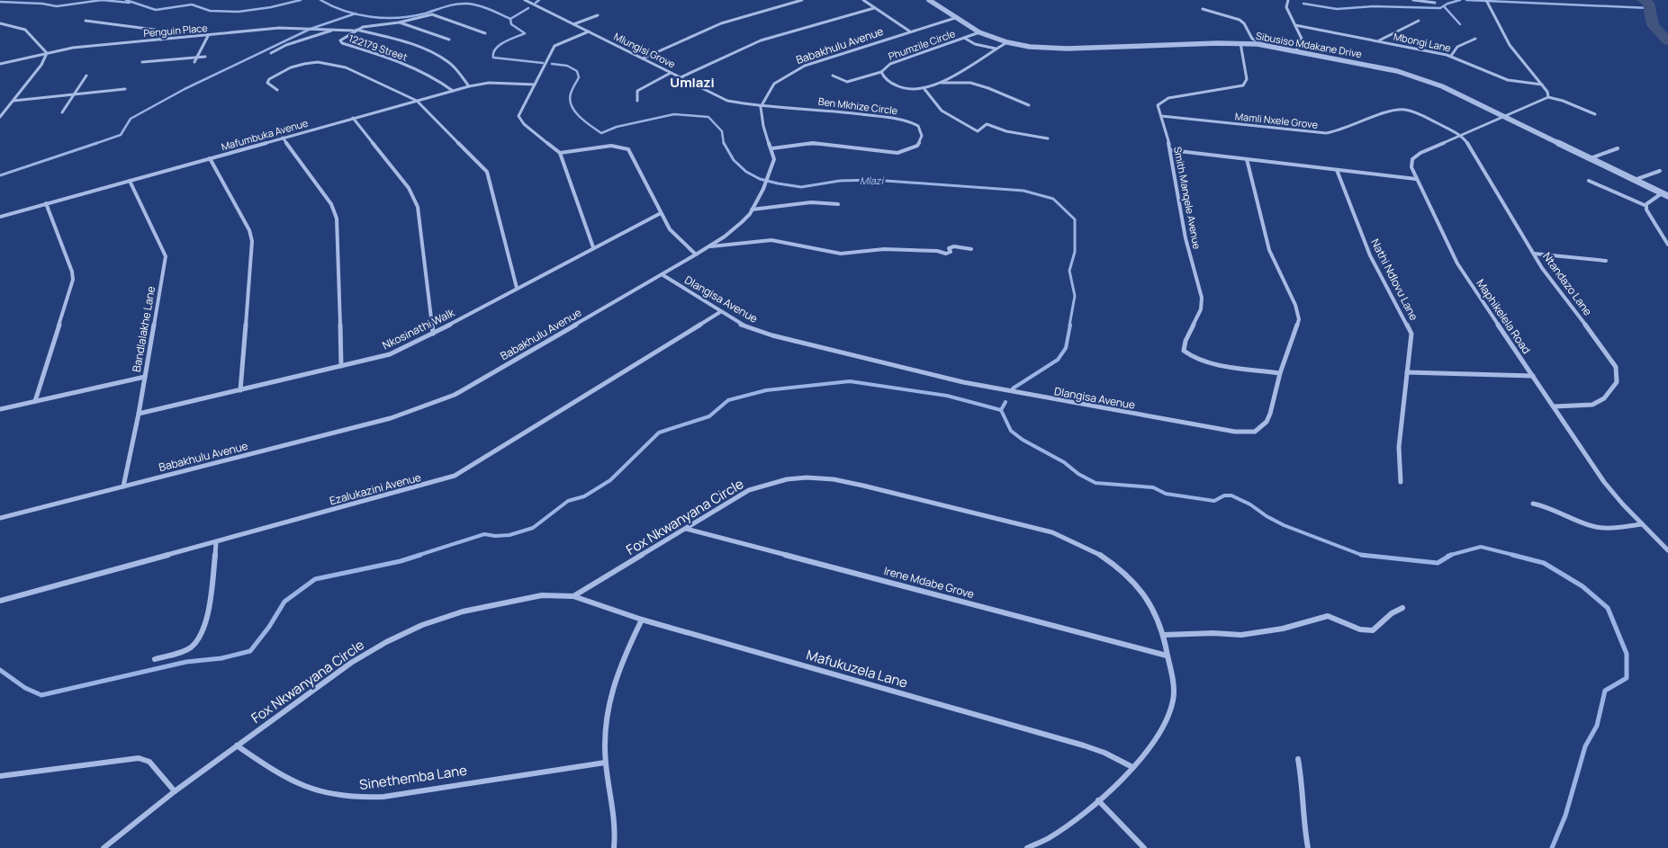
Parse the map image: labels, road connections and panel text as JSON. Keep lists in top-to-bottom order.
{
  "streets": {
    "street": [
      "Penguin Place",
      "Mbongi Lane",
      "Phumzile Circle",
      "Sibusiso Mdakane Drive",
      "Babakhulu Avenue",
      "122179 Street",
      "Mlungisi Grove",
      "Ben Mkhize Circle",
      "Mamli Nxele Grove",
      "Mafumbuka Avenue",
      "Smith Manqele Avenue",
      "Nathi Ndlovu Lane",
      "Ntandazo Lane",
      "Dlangisa Avenue",
      "Maphikelela Road",
      "Bandlalakhe Lane",
      "Nkosinathi Walk",
      "Ezalukazini Avenue",
      "Fox Nkwanyana Circle",
      "Irene Mdabe Grove",
      "Mafukuzela Lane",
      "Sinethemba Lane"
    ]
  },
  "crossings": [
    ["Penguin Place", "122179 Street"],
    ["Phumzile Circle", "Sibusiso Mdakane Drive"],
    ["Sibusiso Mdakane Drive", "Babakhulu Avenue"],
    ["Sibusiso Mdakane Drive", "Maphikelela Road"],
    ["Babakhulu Avenue", "Mlungisi Grove"],
    ["Babakhulu Avenue", "Ben Mkhize Circle"],
    ["Babakhulu Avenue", "Dlangisa Avenue"],
    ["Babakhulu Avenue", "Bandlalakhe Lane"],
    ["122179 Street", "Mafumbuka Avenue"],
    ["Mlungisi Grove", "Ben Mkhize Circle"],
    ["Mamli Nxele Grove", "Smith Manqele Avenue"],
    ["Mamli Nxele Grove", "Ntandazo Lane"],
    ["Mamli Nxele Grove", "Maphikelela Road"],
    ["Mafumbuka Avenue", "Bandlalakhe Lane"],
    ["Smith Manqele Avenue", "Dlangisa Avenue"],
    ["Ntandazo Lane", "Maphikelela Road"],
    ["Dlangisa Avenue", "Ezalukazini Avenue"],
    ["Bandlalakhe Lane", "Nkosinathi Walk"],
    ["Fox Nkwanyana Circle", "Irene Mdabe Grove"],
    ["Fox Nkwanyana Circle", "Mafukuzela Lane"],
    ["Fox Nkwanyana Circle", "Sinethemba Lane"]
  ],
  "districts": ["Umlazi"],
  "water": ["Mlazi"]
}
